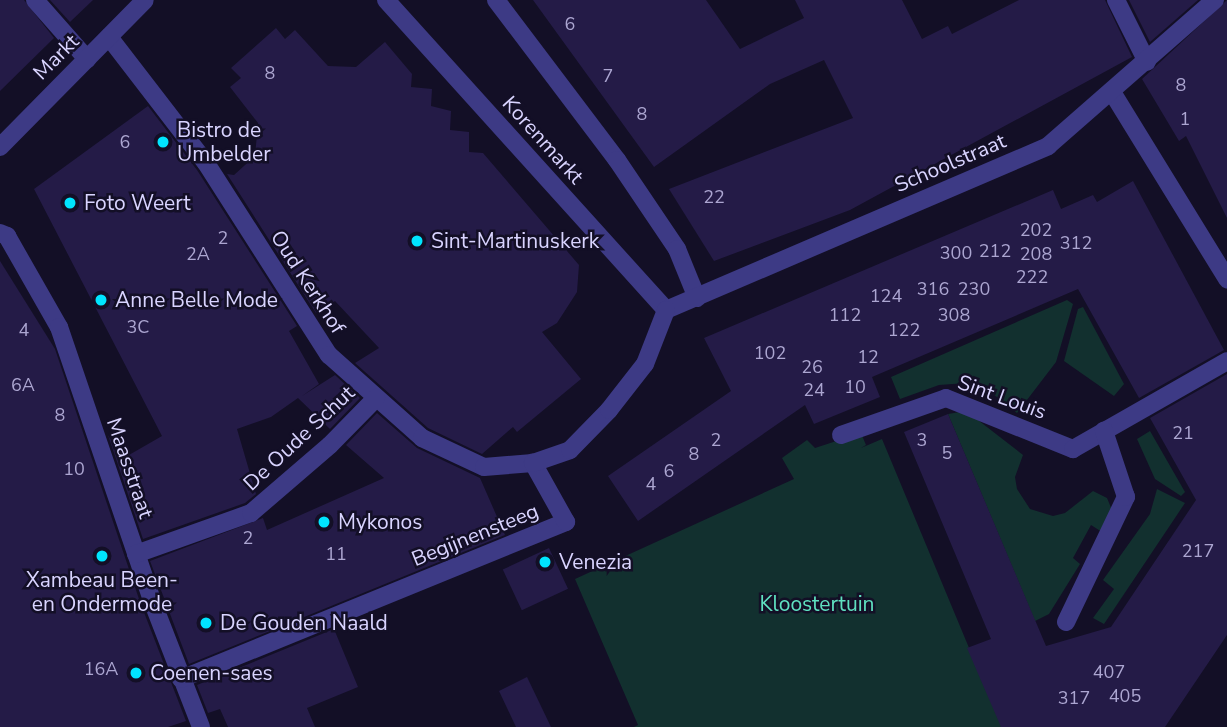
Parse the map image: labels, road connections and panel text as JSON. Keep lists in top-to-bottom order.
{
  "streets": {
    "street": [
      "Markt",
      "Korenmarkt",
      "Schoolstraat",
      "Oud Kerkhof",
      "Sint Louis",
      "De Oude Schut",
      "Maasstraat",
      "Begijnensteeg"
    ]
  },
  "crossings": [
    ["Markt", "Oud Kerkhof"],
    ["Korenmarkt", "Schoolstraat"],
    ["Oud Kerkhof", "De Oude Schut"],
    ["Oud Kerkhof", "Begijnensteeg"],
    ["De Oude Schut", "Maasstraat"],
    ["Maasstraat", "Begijnensteeg"]
  ],
  "parks": ["Kloostertuin"],
  "places": [
    "Bistro de Umbelder",
    "Foto Weert",
    "Sint-Martinuskerk",
    "Anne Belle Mode",
    "Mykonos",
    "Xambeau Been- en Ondermode",
    "Venezia",
    "De Gouden Naald",
    "Coenen-saes"
  ],
  "house_numbers": [
    "6",
    "8",
    "7",
    "8",
    "8",
    "1",
    "6",
    "22",
    "202",
    "2",
    "312",
    "212",
    "300",
    "2A",
    "208",
    "222",
    "316",
    "230",
    "124",
    "112",
    "308",
    "3C",
    "4",
    "122",
    "102",
    "12",
    "26",
    "6A",
    "10",
    "24",
    "8",
    "21",
    "2",
    "3",
    "5",
    "8",
    "10",
    "6",
    "4",
    "2",
    "217",
    "11",
    "16A",
    "407",
    "405",
    "317"
  ]
}
